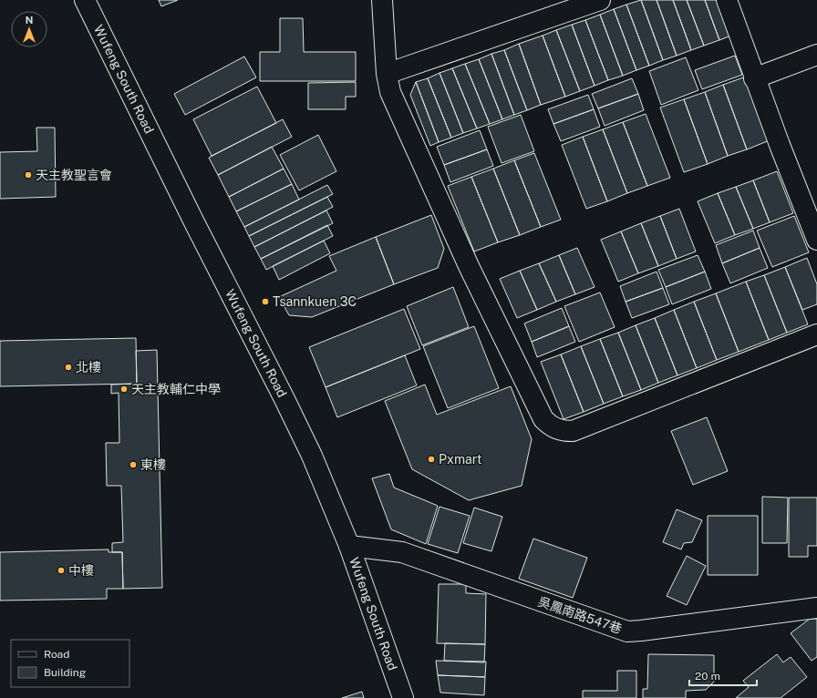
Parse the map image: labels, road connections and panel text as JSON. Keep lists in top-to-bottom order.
{
  "streets": {
    "street": ["Wufeng South Road", "吳鳳南路547巷"]
  },
  "crossings": [
    ["Wufeng South Road", "吳鳳南路547巷"]
  ],
  "places": [
    "天主教聖言會",
    "Tsannkuen 3C",
    "北樓",
    "天主教輔仁中學",
    "Pxmart",
    "東樓",
    "中樓"
  ],
  "legend": ["Road", "Building"],
  "scale_bar": "20 m",
  "north": "top"
}
